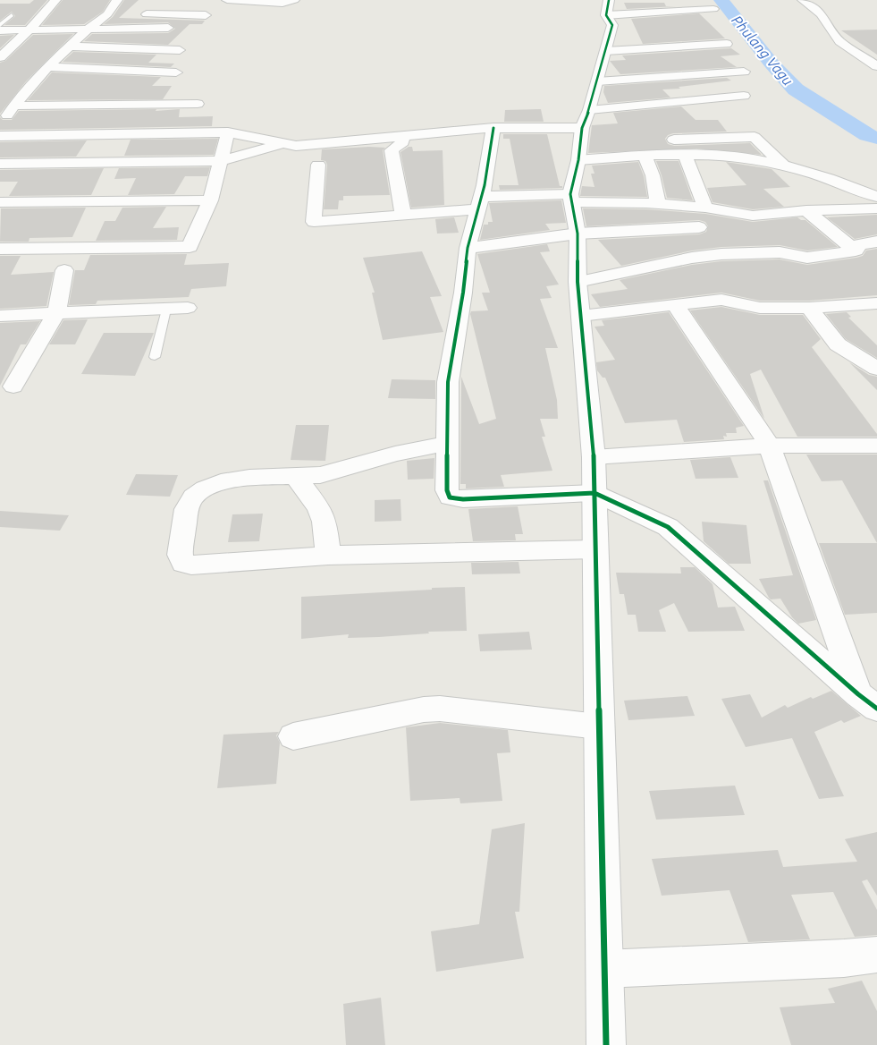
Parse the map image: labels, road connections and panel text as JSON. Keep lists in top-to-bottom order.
{
  "water": ["Phulang Vagu"]
}
